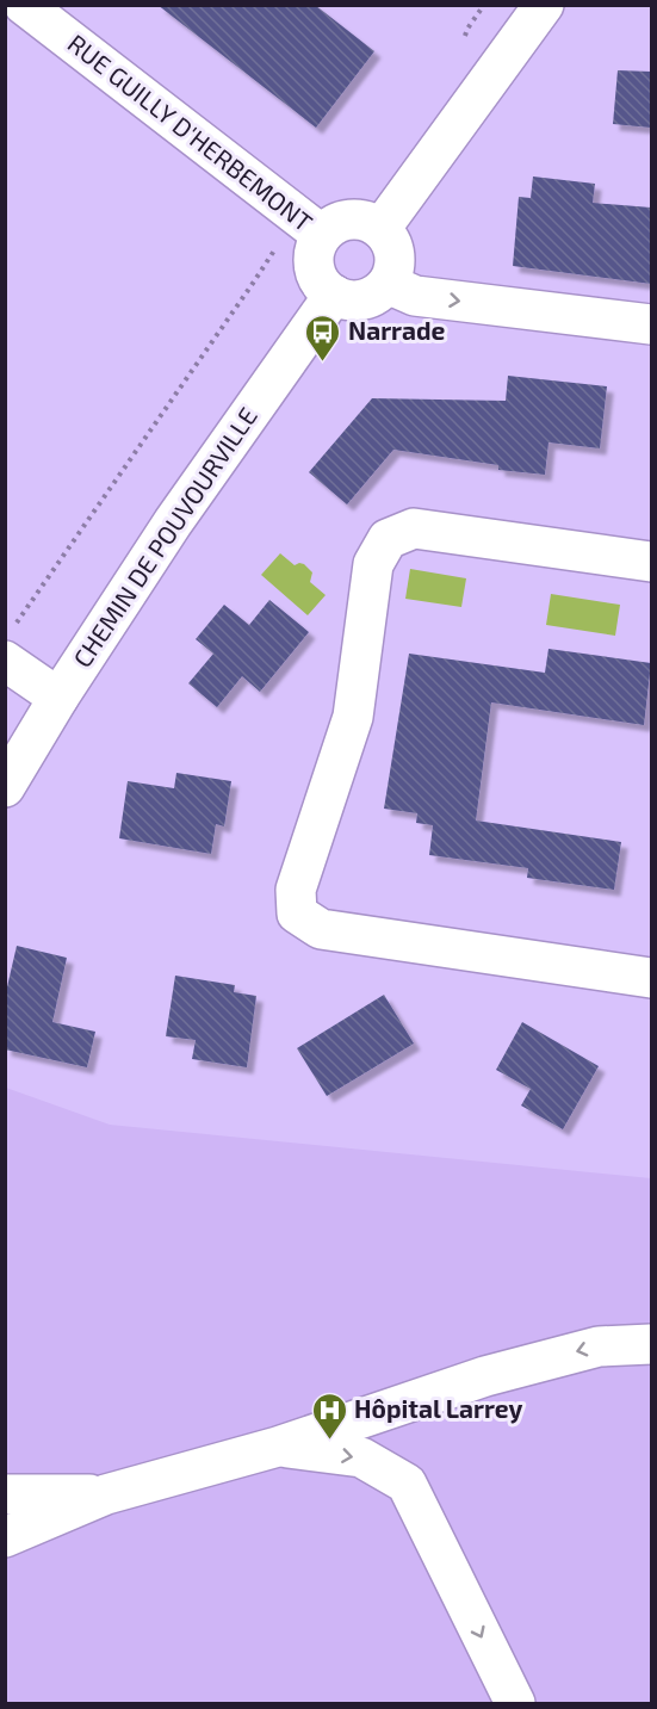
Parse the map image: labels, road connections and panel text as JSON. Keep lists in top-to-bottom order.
{
  "streets": {
    "street": ["RUE GUILLY D'HERBEMONT", "CHEMIN DE POUVOURVILLE"]
  },
  "crossings": [
    ["RUE GUILLY D'HERBEMONT", "CHEMIN DE POUVOURVILLE"]
  ],
  "places": {
    "bus stop": ["Narrade"],
    "hospital": ["Hôpital Larrey"]
  }
}
